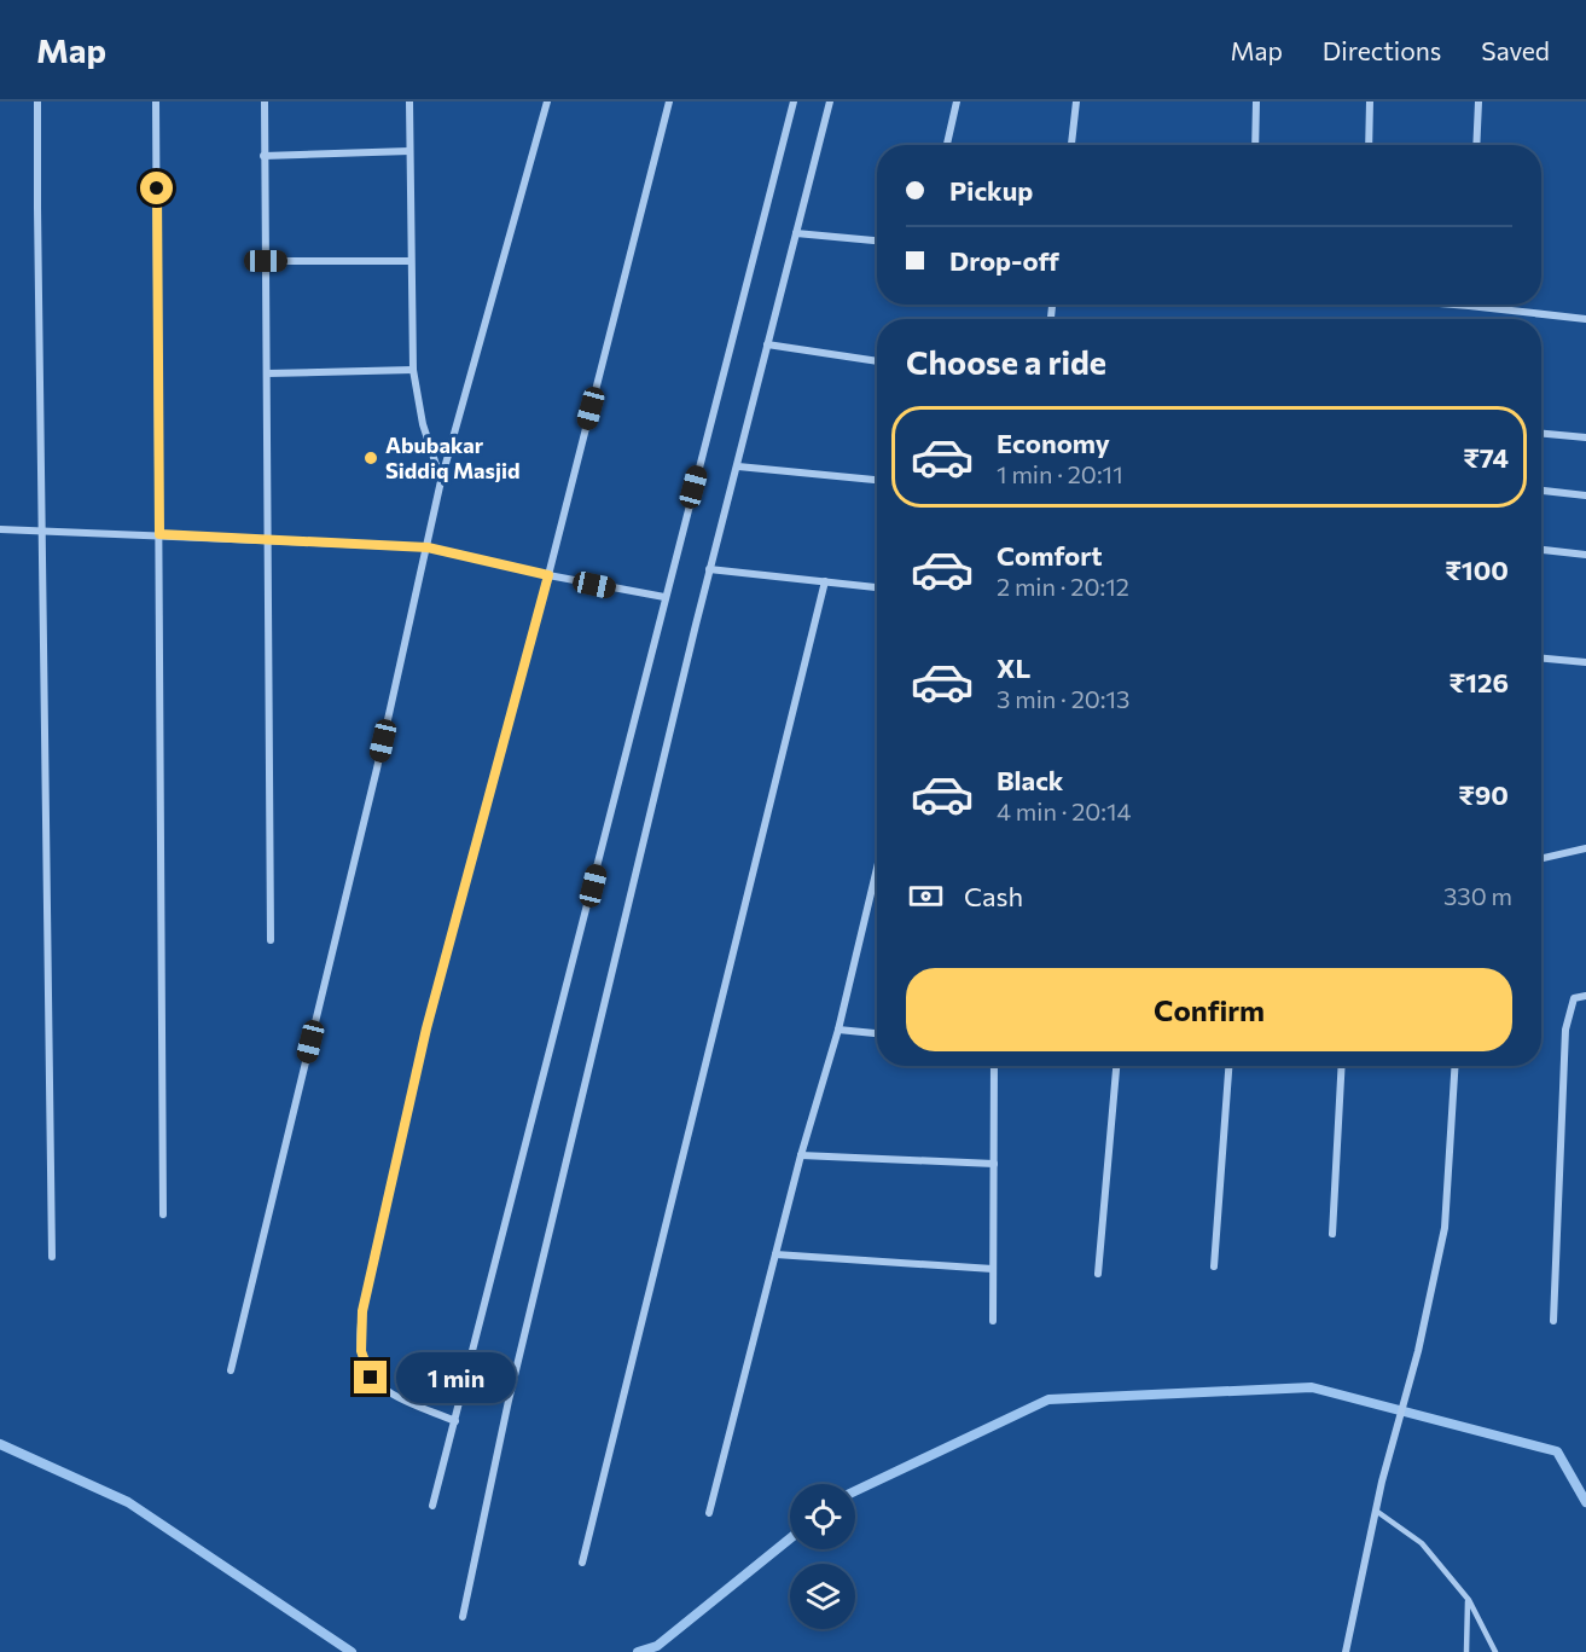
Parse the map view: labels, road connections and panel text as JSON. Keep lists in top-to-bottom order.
{
  "places": ["Abubakar Siddiq Masjid"],
  "page": {
    "header": "Map",
    "nav": ["Map", "Directions", "Saved"],
    "banner": ["Pickup", "Drop-off"],
    "heading": "Choose a ride",
    "list": [
      {
        "name": "Economy",
        "note": "1 min · 20:11",
        "value": "₹74"
      },
      {
        "name": "Comfort",
        "note": "2 min · 20:12",
        "value": "₹100"
      },
      {
        "name": "XL",
        "note": "3 min · 20:13",
        "value": "₹126"
      },
      {
        "name": "Black",
        "note": "4 min · 20:14",
        "value": "₹90"
      }
    ],
    "pay": ["Cash", "330 m"],
    "buttons": "Confirm",
    "bubble": "1 min"
  }
}
